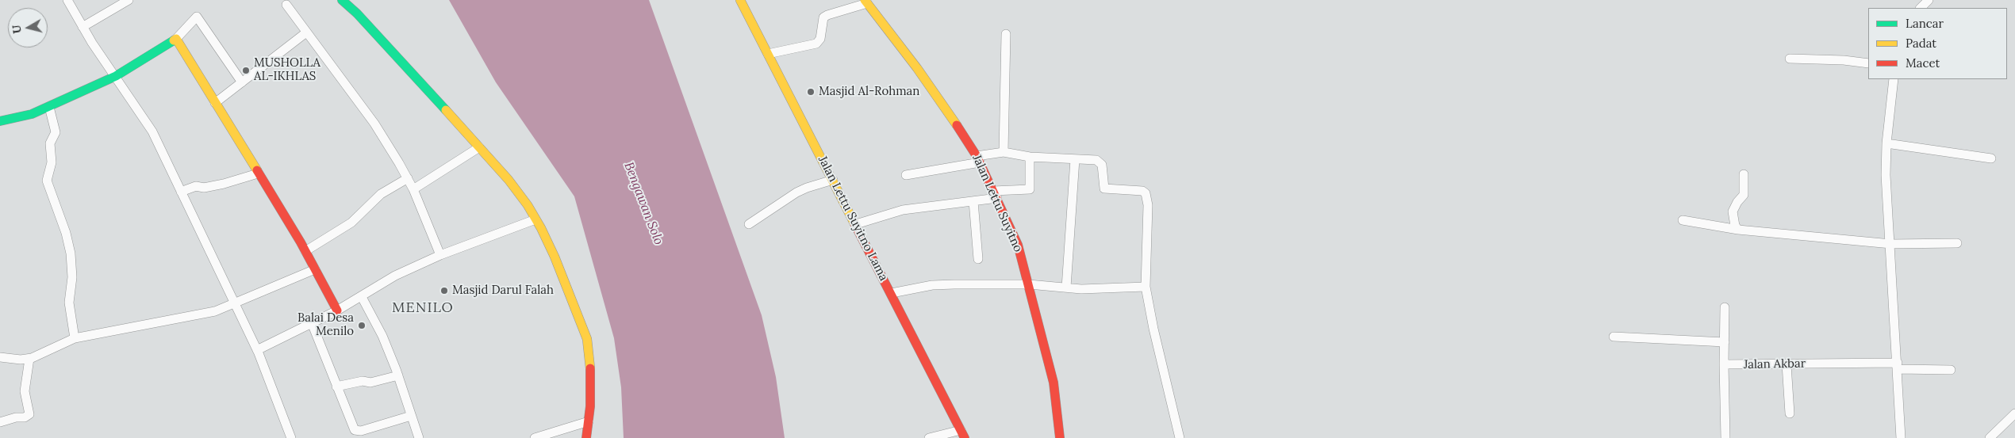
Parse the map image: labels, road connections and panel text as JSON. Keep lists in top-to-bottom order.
{
  "streets": {
    "street": ["Jalan Lettu Suyitno", "Jalan Lettu Suyitno Lama", "Jalan Akbar"]
  },
  "districts": ["MENILO"],
  "water": ["Bengawan Solo"],
  "places": [
    "MUSHOLLA AL-IKHLAS",
    "Masjid Al-Rohman",
    "Masjid Darul Falah",
    "Balai Desa Menilo"
  ],
  "legend": ["Lancar", "Padat", "Macet"],
  "north": "left"
}
